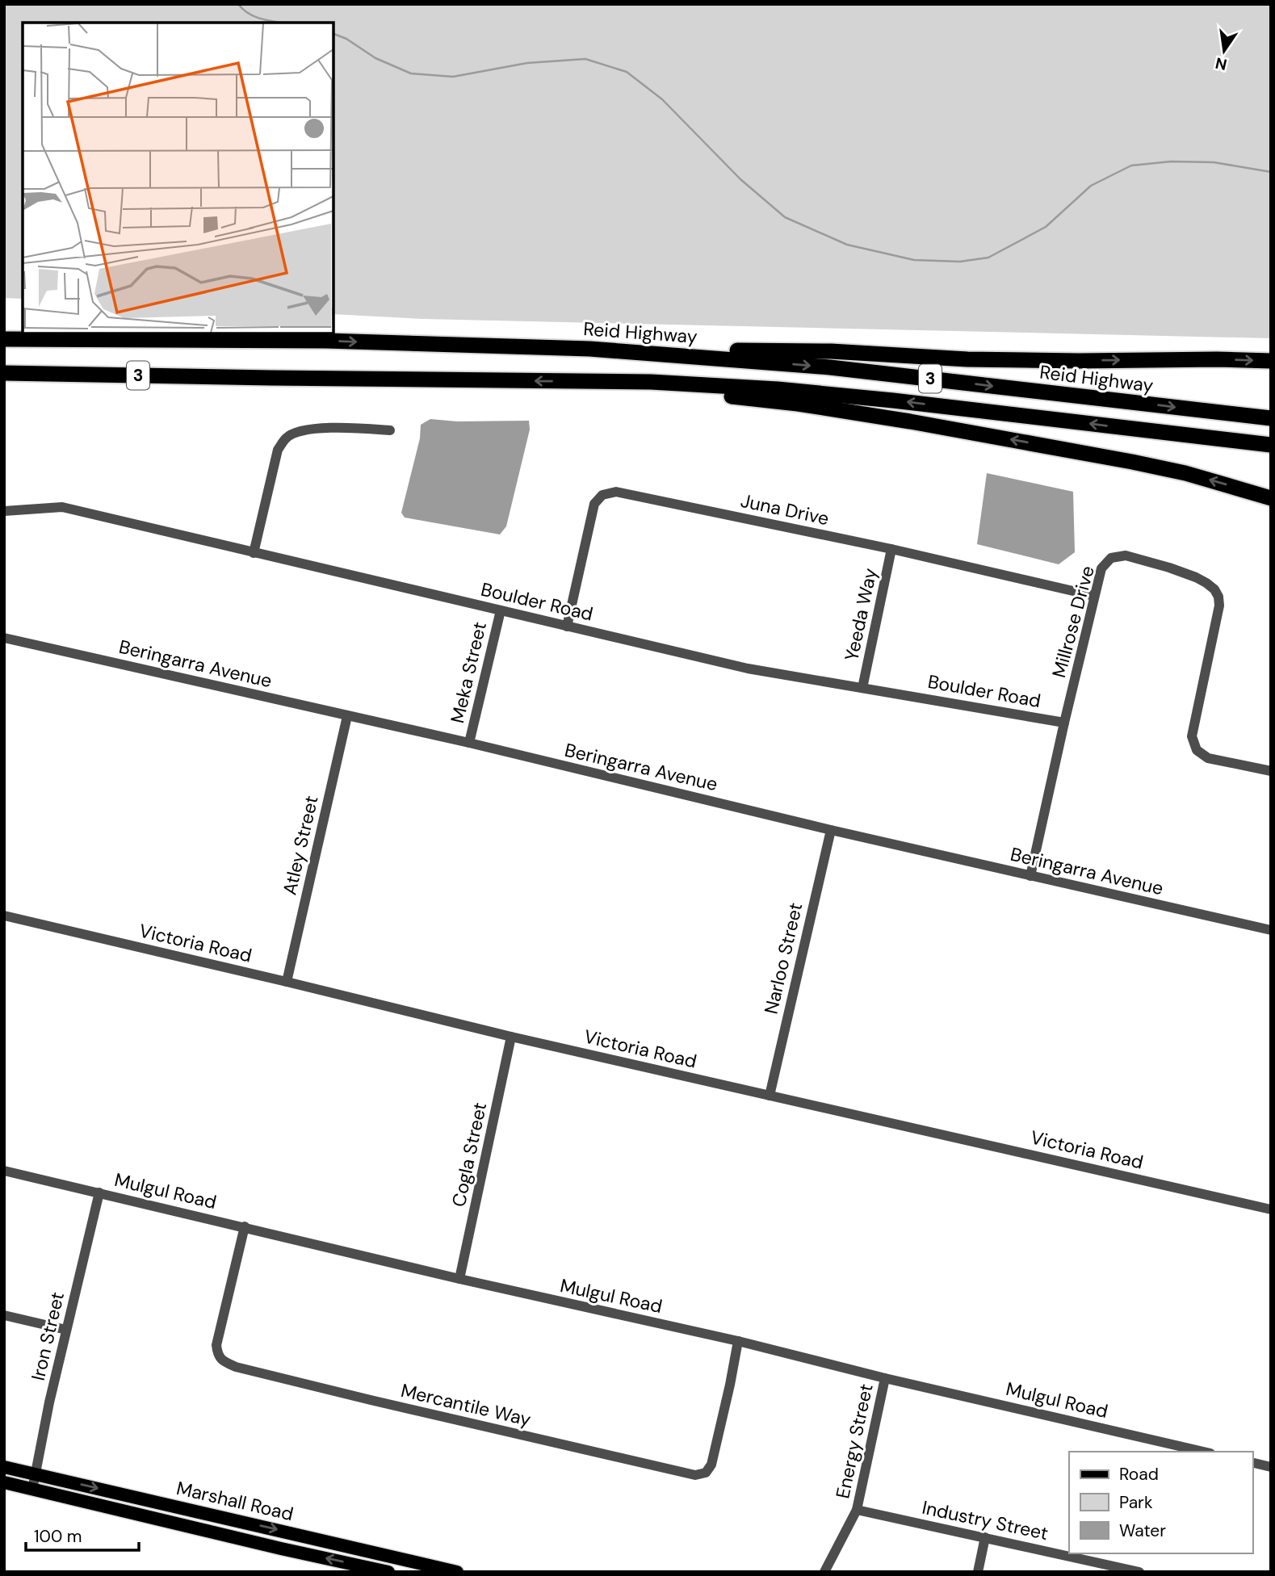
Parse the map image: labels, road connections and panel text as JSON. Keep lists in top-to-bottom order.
{
  "streets": {
    "highway": ["Reid Highway", "3"],
    "main road": ["Marshall Road"],
    "street": [
      "Juna Drive",
      "Boulder Road",
      "Yeeda Way",
      "Millrose Drive",
      "Beringarra Avenue",
      "Meka Street",
      "Atley Street",
      "Victoria Road",
      "Narloo Street",
      "Cogla Street",
      "Mulgul Road",
      "Iron Street",
      "Mercantile Way",
      "Energy Street",
      "Industry Street"
    ]
  },
  "crossings": [
    ["Juna Drive", "Boulder Road"],
    ["Juna Drive", "Yeeda Way"],
    ["Juna Drive", "Millrose Drive"],
    ["Boulder Road", "Yeeda Way"],
    ["Boulder Road", "Millrose Drive"],
    ["Boulder Road", "Meka Street"],
    ["Millrose Drive", "Beringarra Avenue"],
    ["Beringarra Avenue", "Meka Street"],
    ["Beringarra Avenue", "Atley Street"],
    ["Beringarra Avenue", "Narloo Street"],
    ["Atley Street", "Victoria Road"],
    ["Victoria Road", "Narloo Street"],
    ["Victoria Road", "Cogla Street"],
    ["Cogla Street", "Mulgul Road"],
    ["Mulgul Road", "Iron Street"],
    ["Mulgul Road", "Mercantile Way"],
    ["Mulgul Road", "Energy Street"],
    ["Iron Street", "Marshall Road"],
    ["Energy Street", "Industry Street"]
  ],
  "legend": ["Road", "Park", "Water"],
  "scale_bar": "100 m",
  "north": "bottom"
}
